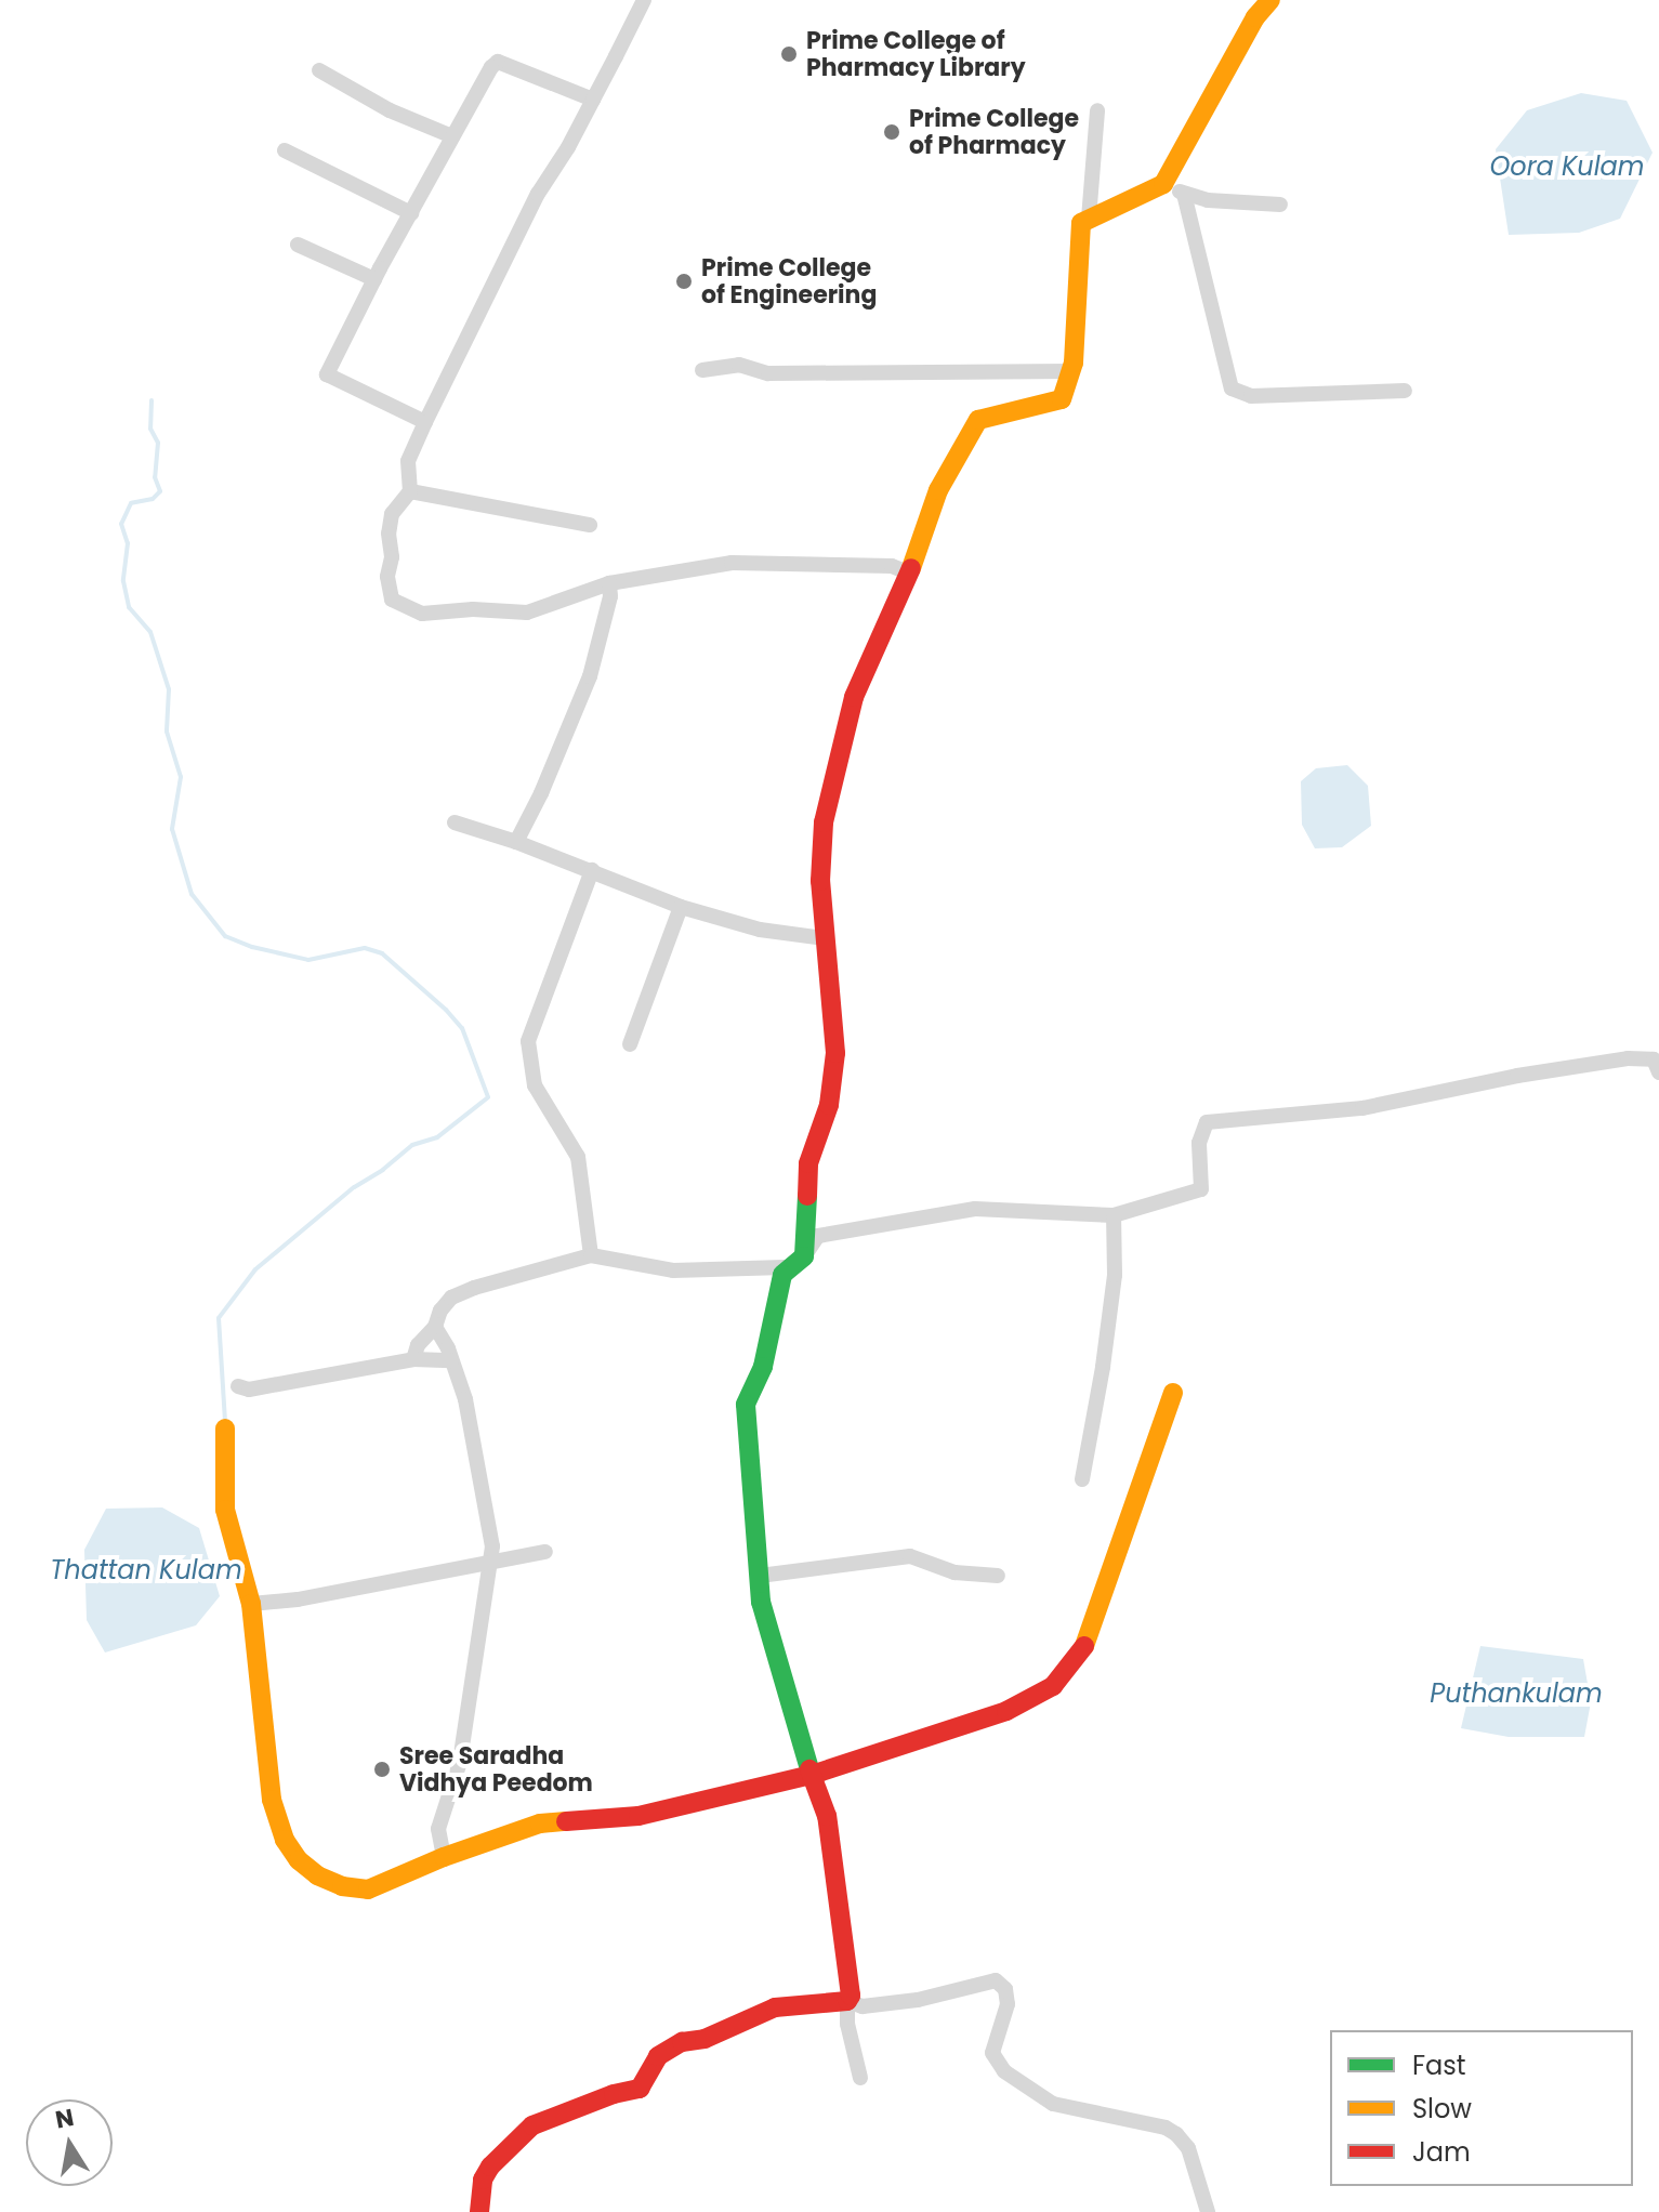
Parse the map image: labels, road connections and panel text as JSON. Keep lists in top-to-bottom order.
{
  "water": ["Oora Kulam", "Thattan Kulam", "Puthankulam"],
  "places": [
    "Prime College of Pharmacy Library",
    "Prime College of Pharmacy",
    "Prime College of Engineering",
    "Sree Saradha Vidhya Peedom"
  ],
  "legend": ["Fast", "Slow", "Jam"],
  "north": "top"
}
